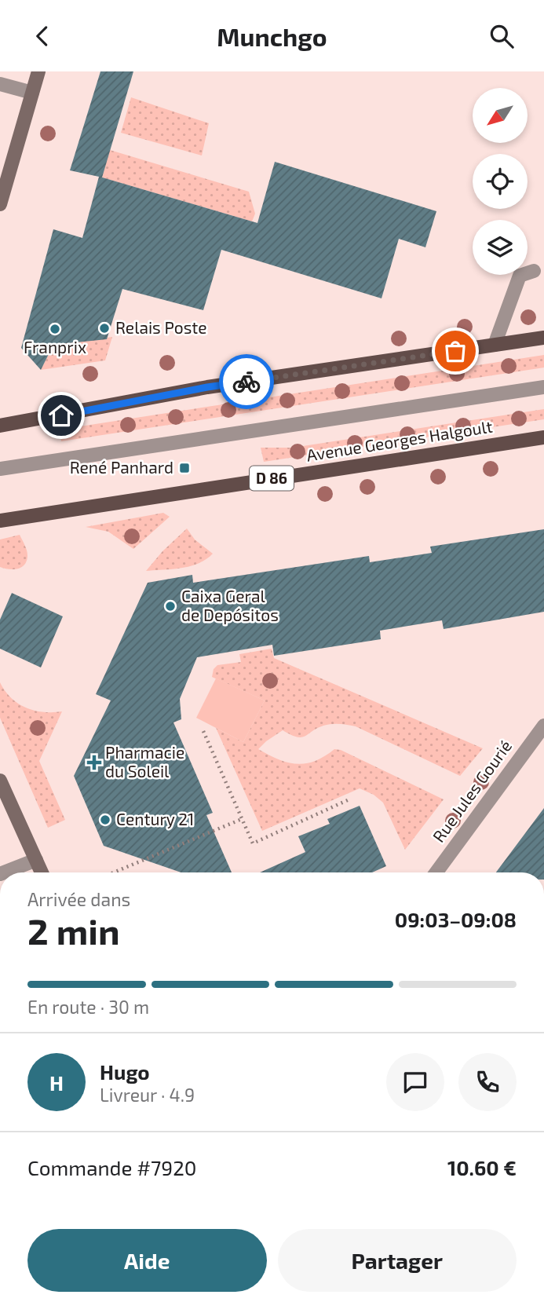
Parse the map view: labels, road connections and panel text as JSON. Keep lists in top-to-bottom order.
{
  "streets": {
    "main road": ["Avenue Georges Halgoult", "D 86"],
    "street": ["Rue Jules Gourié"]
  },
  "places": {
    "other": [
      "Relais Poste",
      "Franprix",
      "Caixa Geral de Depósitos",
      "Century 21"
    ],
    "transit": ["René Panhard"],
    "health": ["Pharmacie du Soleil"]
  },
  "north": "bottom left",
  "page": {
    "header": "Munchgo",
    "heading": ["2 min", "Arrivée dans", "09:03–09:08"],
    "panel": [
      "Hugo",
      "Livreur · 4.9",
      "Commande #7920",
      "10.60 €"
    ],
    "bar": "En route · 30 m",
    "round": "H",
    "buttons": ["Aide", "Partager"]
  }
}
